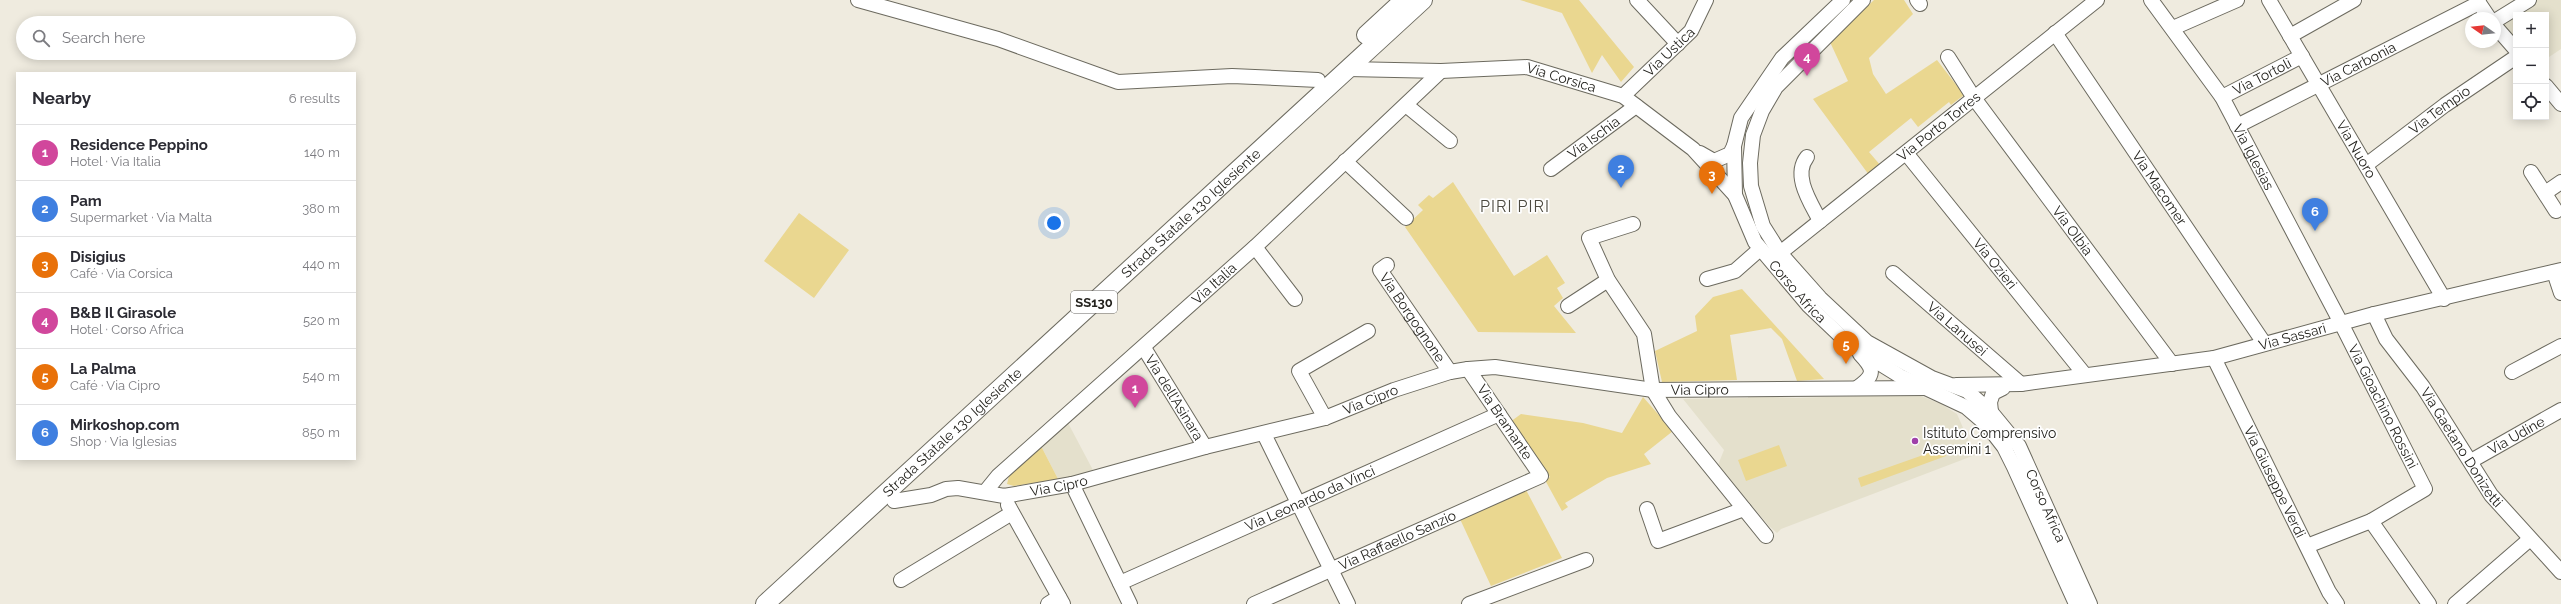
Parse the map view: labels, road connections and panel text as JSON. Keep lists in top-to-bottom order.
{
  "streets": {
    "main road": ["Strada Statale 130 Iglesiente", "SS130"],
    "street": [
      "Via Ustica",
      "Via Carbonia",
      "Via Tortolì",
      "Via Corsica",
      "Via Tempio",
      "Via Porto Torres",
      "Via Ischia",
      "Via Nuoro",
      "Via Iglesias",
      "Via Macomer",
      "Via Olbia",
      "Via Ozieri",
      "Via Italia",
      "Corso Africa",
      "Via Borgognone",
      "Via Lanusei",
      "Via Sassari",
      "Via Cipro",
      "Via dell'Asinara",
      "Via Gioachino Rossini",
      "Via Bramante",
      "Via Udine",
      "Via Gaetano Donizetti",
      "Via Giuseppe Verdi",
      "Via Leonardo da Vinci",
      "Via Raffaello Sanzio"
    ]
  },
  "crossings": [
    ["Via Ustica", "Via Corsica"],
    ["Via Carbonia", "Via Nuoro"],
    ["Via Carbonia", "Via Iglesias"],
    ["Via Tortolì", "Via Nuoro"],
    ["Via Tortolì", "Via Iglesias"],
    ["Via Corsica", "Via Ischia"],
    ["Via Corsica", "Strada Statale 130 Iglesiente"],
    ["Via Corsica", "Via Italia"],
    ["Via Corsica", "Corso Africa"],
    ["Via Tempio", "Via Nuoro"],
    ["Via Porto Torres", "Via Macomer"],
    ["Via Porto Torres", "Via Olbia"],
    ["Via Porto Torres", "Via Ozieri"],
    ["Via Porto Torres", "Corso Africa"],
    ["Via Nuoro", "Via Sassari"],
    ["Via Iglesias", "Via Sassari"],
    ["Via Iglesias", "Via Gioachino Rossini"],
    ["Via Macomer", "Via Sassari"],
    ["Via Olbia", "Via Sassari"],
    ["Via Ozieri", "Via Sassari"],
    ["Via Italia", "Via Cipro"],
    ["Via Italia", "Via dell'Asinara"],
    ["Corso Africa", "Via Sassari"],
    ["Corso Africa", "Via Cipro"],
    ["Via Borgognone", "Via Cipro"],
    ["Via Lanusei", "Via Sassari"],
    ["Via Sassari", "Via Cipro"],
    ["Via Sassari", "Via Gioachino Rossini"],
    ["Via Sassari", "Via Gaetano Donizetti"],
    ["Via Sassari", "Via Giuseppe Verdi"],
    ["Via Cipro", "Via dell'Asinara"],
    ["Via Cipro", "Via Bramante"],
    ["Via Bramante", "Via Leonardo da Vinci"],
    ["Via Bramante", "Via Raffaello Sanzio"],
    ["Via Udine", "Via Gaetano Donizetti"]
  ],
  "districts": ["PIRI PIRI"],
  "places": ["Istituto Comprensivo Assemini 1"],
  "north": "left",
  "page": {
    "map_buttons": ["+", "−"],
    "search": "Search here",
    "pins": [
      "4",
      "2",
      "3",
      "6",
      "5",
      "1"
    ],
    "heading": ["Nearby", "6 results"],
    "list": [
      {
        "mark": "1",
        "name": "Residence Peppino",
        "note": "Hotel · Via Italia",
        "value": "140 m"
      },
      {
        "mark": "2",
        "name": "Pam",
        "note": "Supermarket · Via Malta",
        "value": "380 m"
      },
      {
        "mark": "3",
        "name": "Disigius",
        "note": "Café · Via Corsica",
        "value": "440 m"
      },
      {
        "mark": "4",
        "name": "B&B Il Girasole",
        "note": "Hotel · Corso Africa",
        "value": "520 m"
      },
      {
        "mark": "5",
        "name": "La Palma",
        "note": "Café · Via Cipro",
        "value": "540 m"
      },
      {
        "mark": "6",
        "name": "Mirkoshop.com",
        "note": "Shop · Via Iglesias",
        "value": "850 m"
      }
    ]
  }
}
